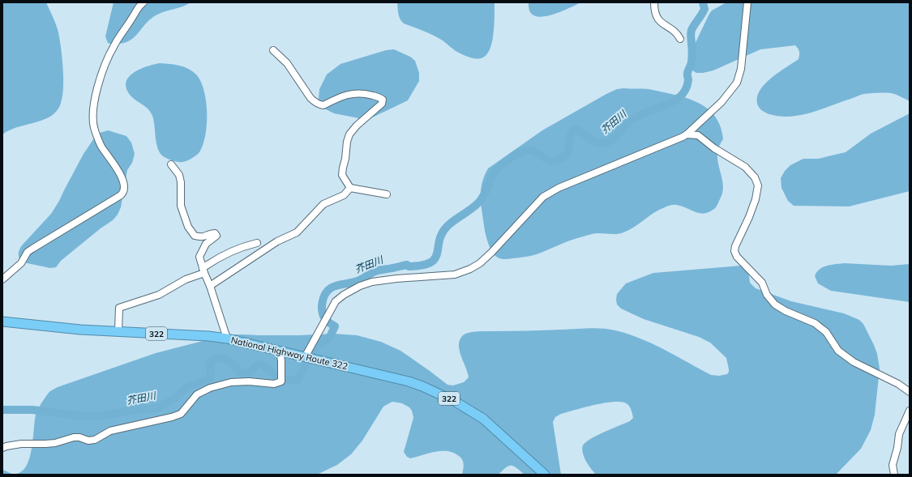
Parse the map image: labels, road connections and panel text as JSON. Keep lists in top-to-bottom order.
{
  "streets": {
    "highway": ["322", "National Highway Route 322"]
  },
  "water": ["芥田川"]
}
